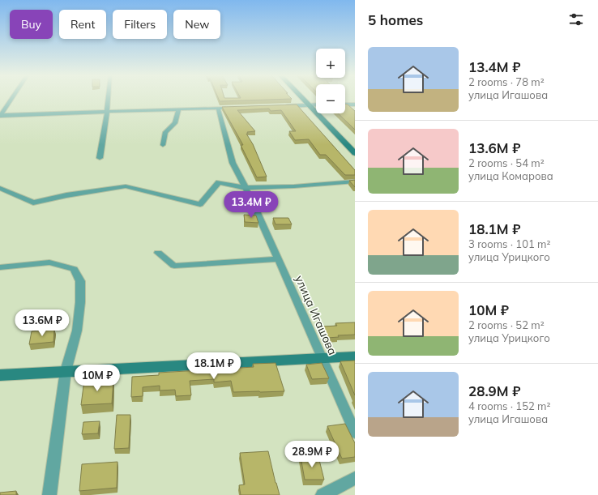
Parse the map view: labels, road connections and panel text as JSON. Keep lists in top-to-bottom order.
{
  "streets": {
    "street": ["улица Игашова"]
  },
  "page": {
    "heading": "5 homes",
    "chip": [
      "Buy",
      "Rent",
      "Filters",
      "New"
    ],
    "list": [
      {
        "name": "13.4M ₽",
        "note": "2 rooms · 78 m² · улица Игашова"
      },
      {
        "name": "13.6M ₽",
        "note": "2 rooms · 54 m² · улица Комарова"
      },
      {
        "name": "18.1M ₽",
        "note": "3 rooms · 101 m² · улица Урицкого"
      },
      {
        "name": "10M ₽",
        "note": "2 rooms · 52 m² · улица Урицкого"
      },
      {
        "name": "28.9M ₽",
        "note": "4 rooms · 152 m² · улица Игашова"
      }
    ],
    "map_buttons": ["+", "−"],
    "price": [
      "13.4M ₽",
      "13.6M ₽",
      "18.1M ₽",
      "10M ₽",
      "28.9M ₽"
    ]
  }
}
